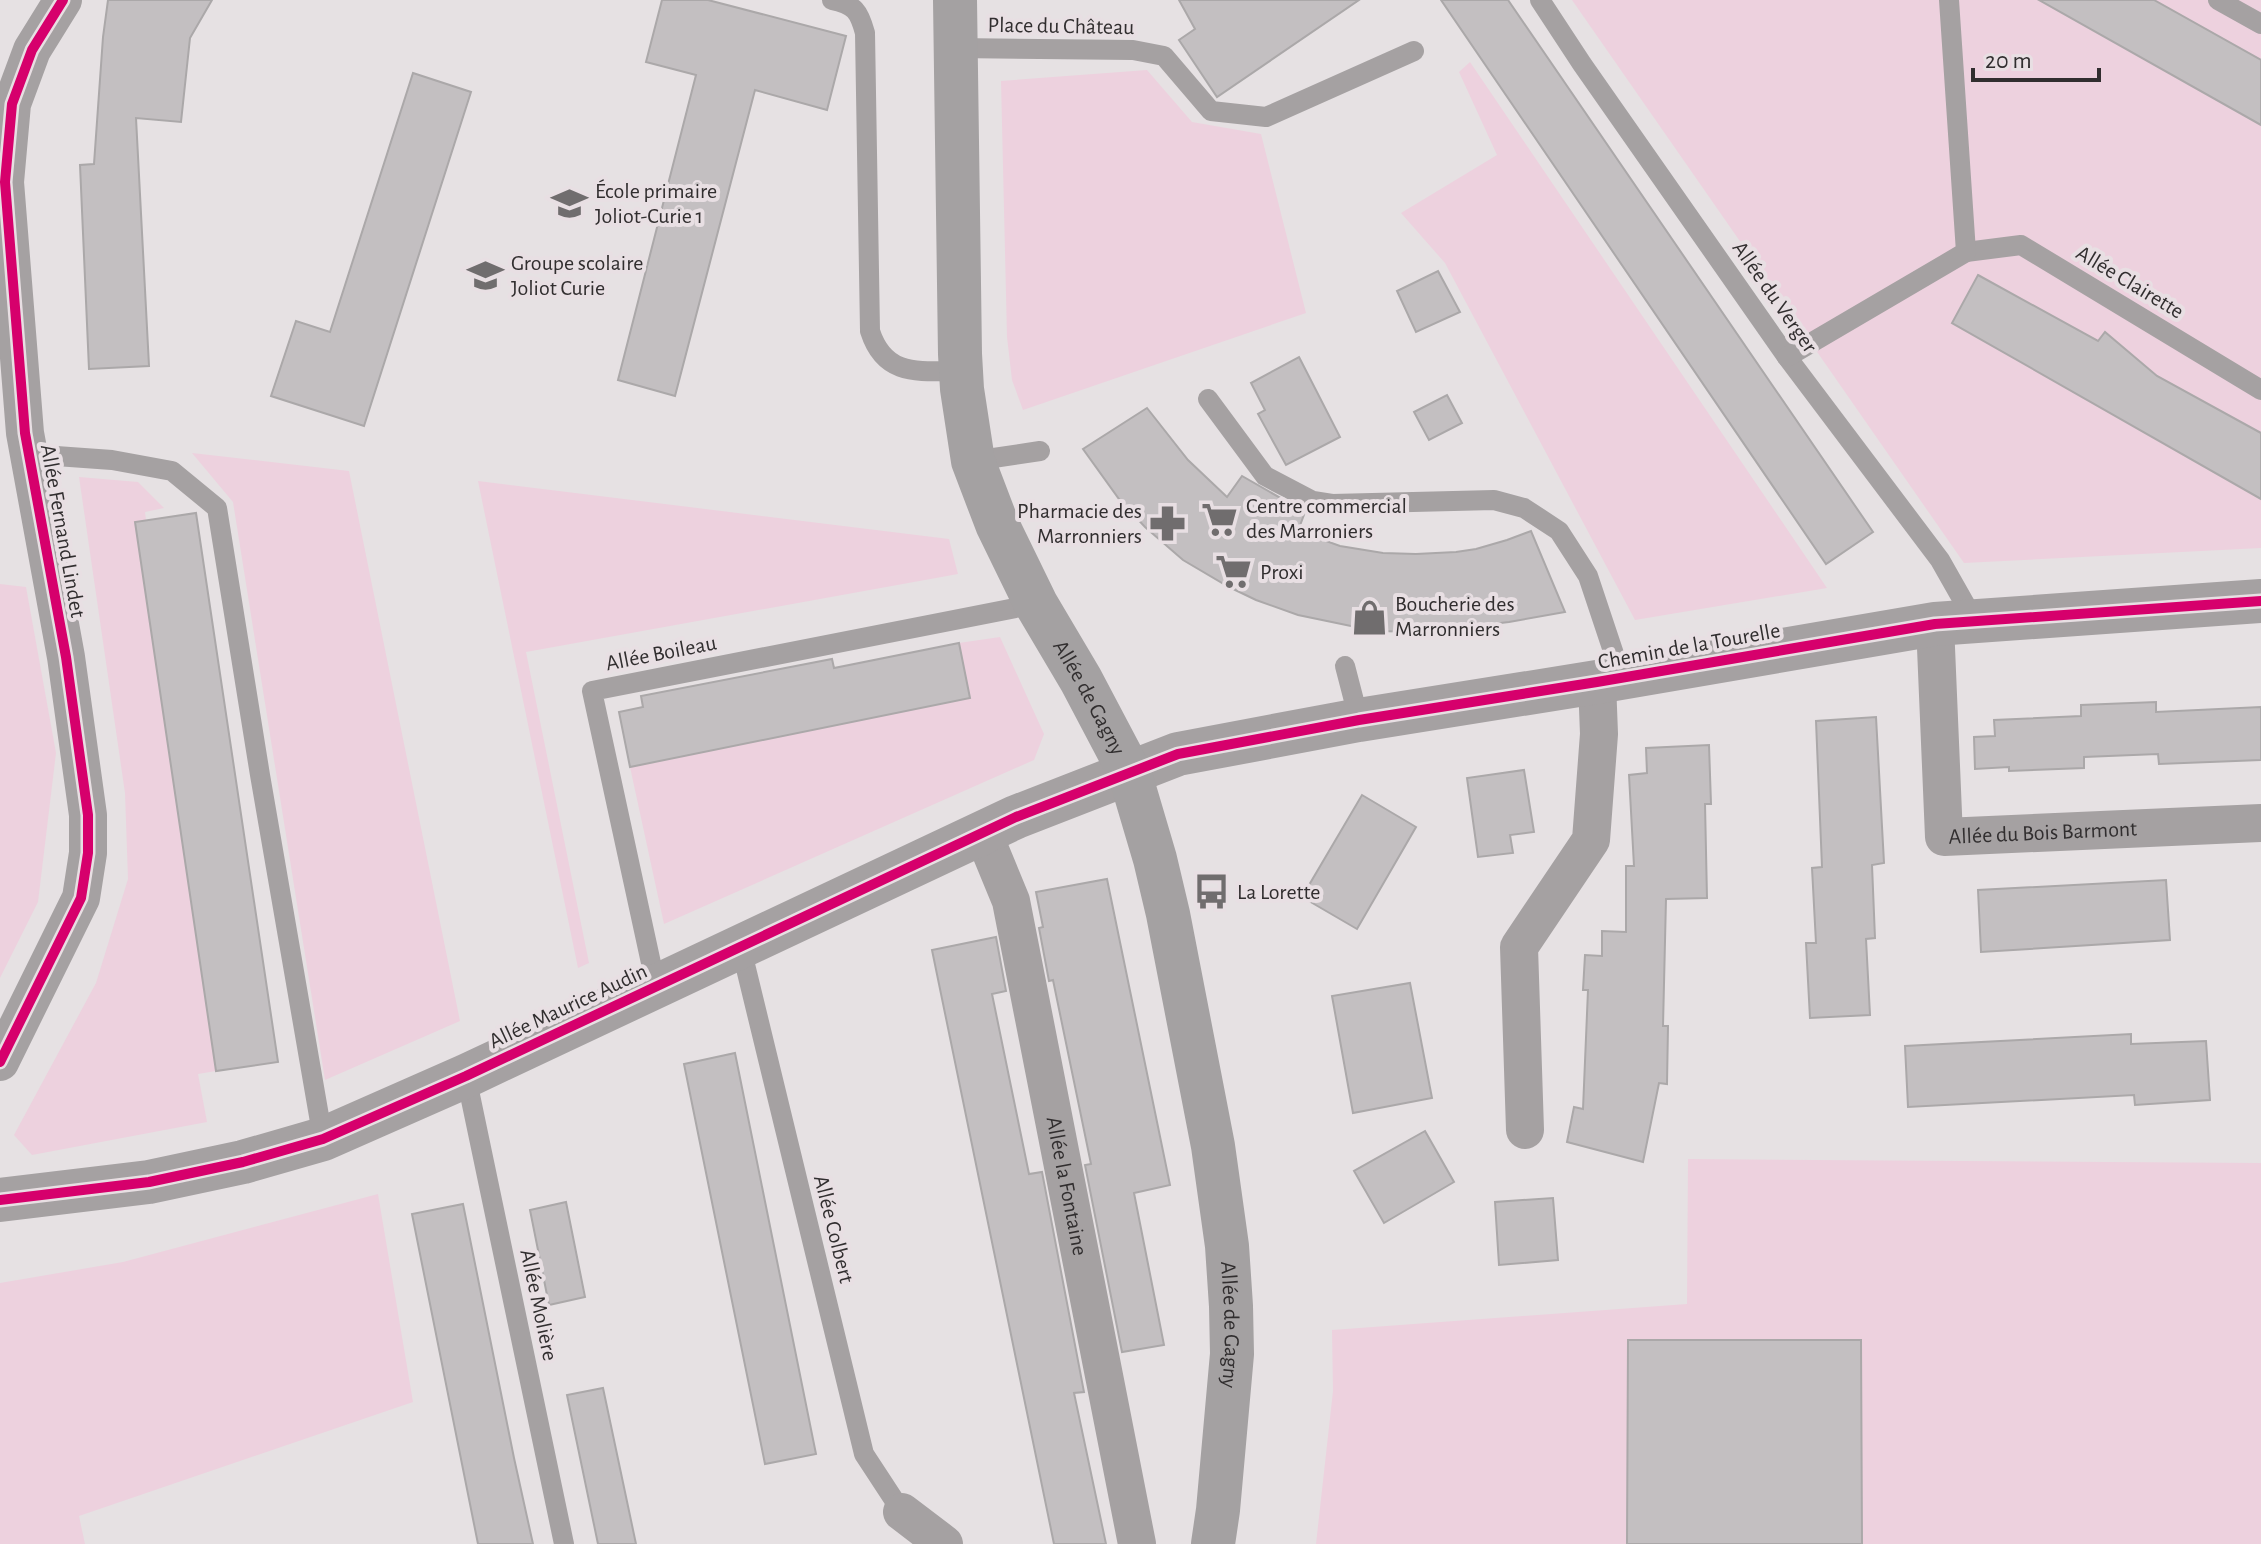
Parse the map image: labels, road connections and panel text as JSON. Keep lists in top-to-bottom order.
{
  "streets": {
    "main road": ["Allée de Gagny"],
    "street": [
      "Allée Fernand Lindet",
      "Chemin de la Tourelle",
      "Allée du Bois Barmont",
      "Allée Maurice Audin",
      "Allée la Fontaine"
    ],
    "lane": [
      "Place du Château",
      "Allée Clairette",
      "Allée du Verger",
      "Allée Boileau",
      "Allée Colbert",
      "Allée Molière"
    ]
  },
  "crossings": [
    ["Place du Château", "Allée de Gagny"],
    ["Allée du Verger", "Chemin de la Tourelle"],
    ["Allée du Verger", "Allée du Bois Barmont"],
    ["Chemin de la Tourelle", "Allée de Gagny"],
    ["Chemin de la Tourelle", "Allée du Bois Barmont"],
    ["Chemin de la Tourelle", "Allée Maurice Audin"],
    ["Allée Boileau", "Allée de Gagny"],
    ["Allée Boileau", "Allée Maurice Audin"],
    ["Allée de Gagny", "Allée Maurice Audin"],
    ["Allée Maurice Audin", "Allée la Fontaine"],
    ["Allée Maurice Audin", "Allée Colbert"],
    ["Allée Maurice Audin", "Allée Molière"]
  ],
  "places": {
    "school or university": ["École primaire Joliot-Curie 1", "Groupe scolaire Joliot Curie"],
    "supermarket": ["Centre commercial des Marroniers", "Proxi"],
    "pharmacy": ["Pharmacie des Marronniers"],
    "shop": ["Boucherie des Marronniers"],
    "bus stop": ["La Lorette"]
  },
  "scale_bar": "20 m"
}
